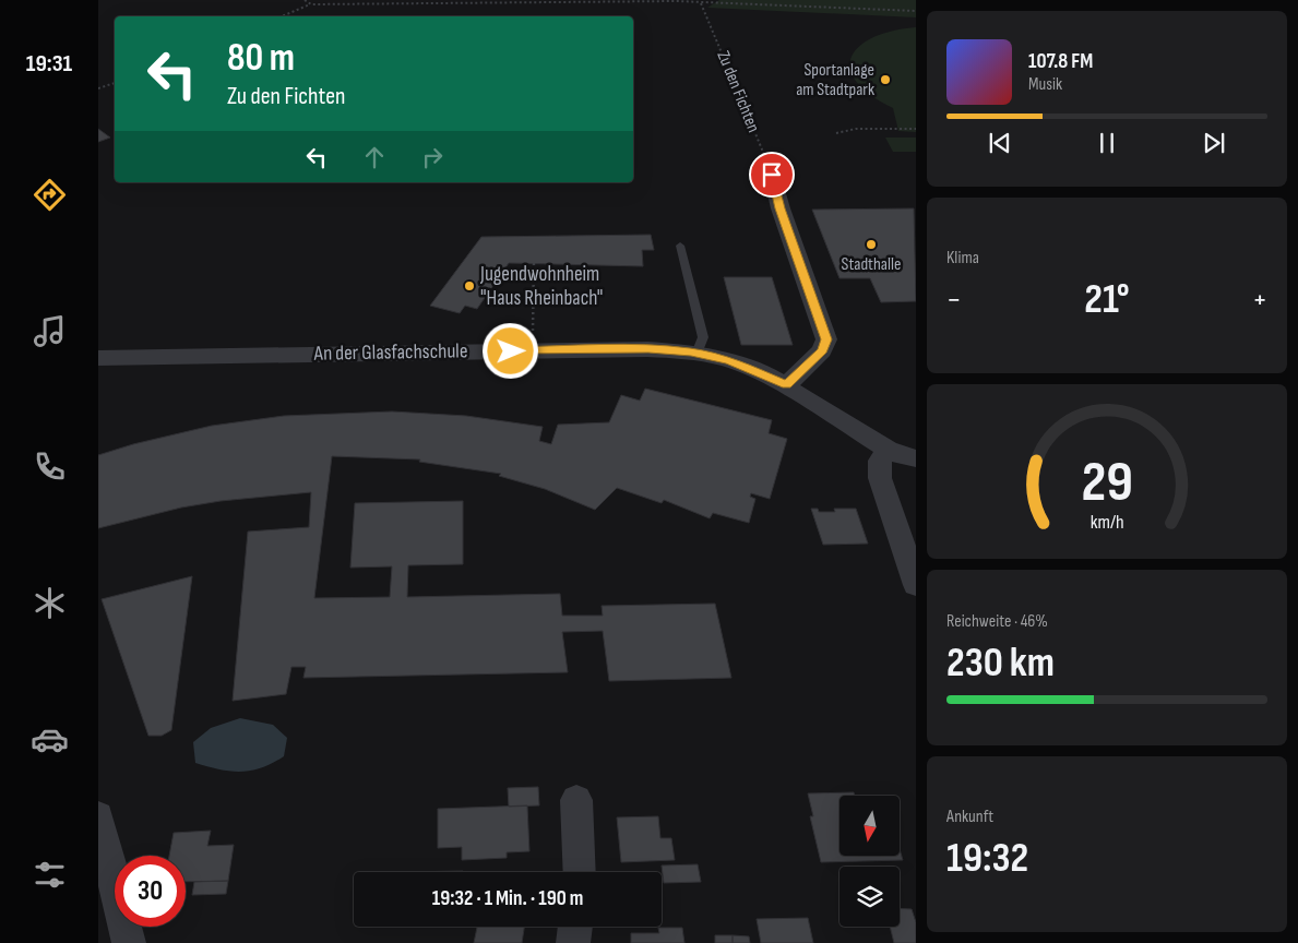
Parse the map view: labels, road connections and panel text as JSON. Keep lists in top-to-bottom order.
{
  "streets": {
    "street": ["An der Glasfachschule"],
    "path": ["Zu den Fichten"]
  },
  "places": ["Sportanlage am Stadtpark", "Stadthalle", "Jugendwohnheim \"Haus Rheinbach\""],
  "north": "bottom",
  "page": {
    "tabs": "19:31",
    "turn": ["80 m", "Zu den Fichten"],
    "song": ["107.8 FM", "Musik"],
    "tile": [
      "Klima",
      ["Reichweite · 46%", "230 km"],
      ["Ankunft", "19:32"]
    ],
    "heat": ["−", "21°", "+"],
    "limit": "30",
    "trip": "19:32 · 1 Min. · 190 m",
    "gauge": ["29", "km/h"]
  }
}
